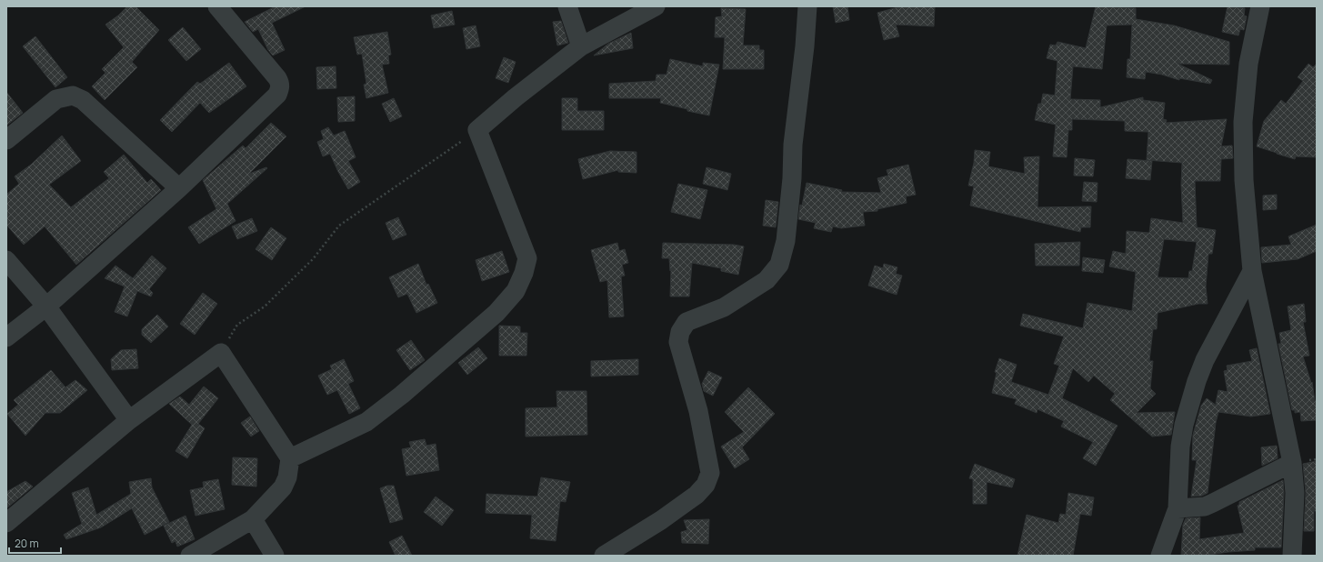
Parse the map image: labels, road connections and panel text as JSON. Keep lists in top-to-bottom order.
{
  "scale_bar": "20 m"
}
